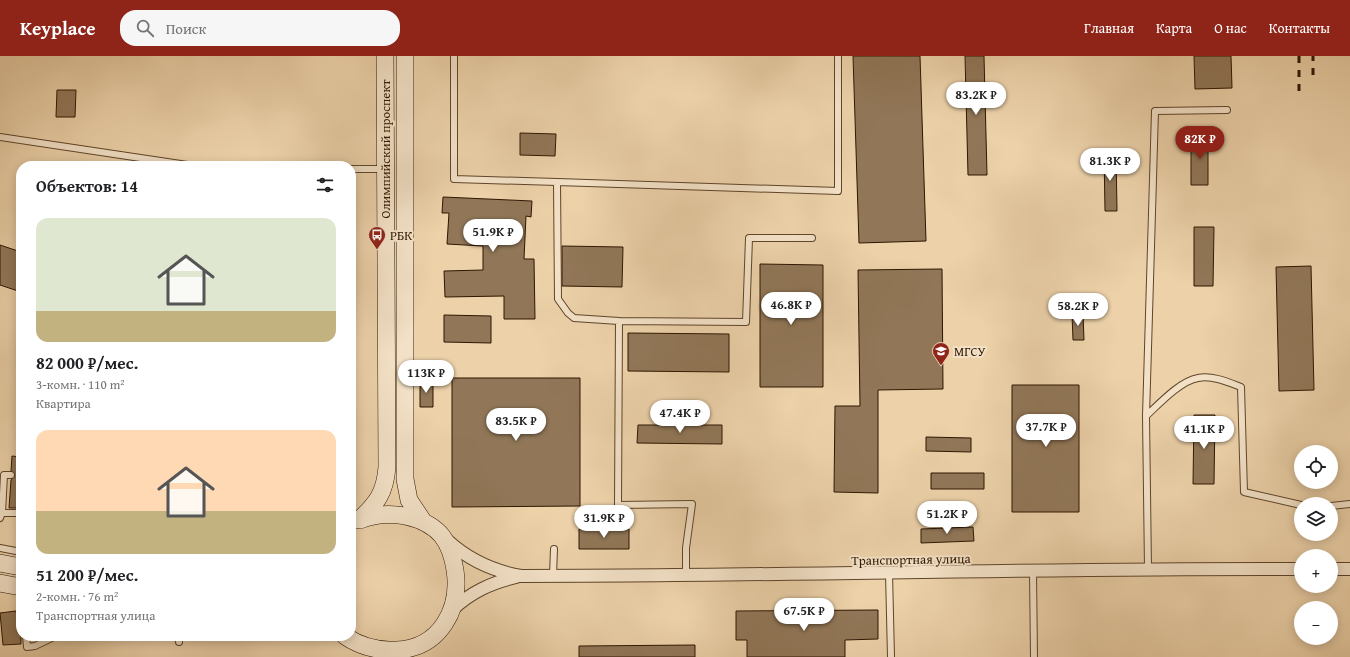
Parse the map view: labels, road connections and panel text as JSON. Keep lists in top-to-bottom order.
{
  "streets": {
    "main road": ["Олимпийский проспект"],
    "street": ["Транспортная улица"]
  },
  "places": {
    "bus stop": ["РБК"],
    "school or university": ["МГСУ"]
  },
  "page": {
    "header": "Keyplace",
    "search": "Поиск",
    "nav": [
      "Главная",
      "Карта",
      "О нас",
      "Контакты"
    ],
    "price": [
      "83.2K ₽",
      "82K ₽",
      "81.3K ₽",
      "51.9K ₽",
      "46.8K ₽",
      "58.2K ₽",
      "113K ₽",
      "47.4K ₽",
      "83.5K ₽",
      "37.7K ₽",
      "41.1K ₽",
      "51.2K ₽",
      "31.9K ₽",
      "67.5K ₽"
    ],
    "heading": "Объектов: 14",
    "list": [
      {
        "name": "82 000 ₽/мес.",
        "note": "3-комн. · 110 m² · Квартира"
      },
      {
        "name": "51 200 ₽/мес.",
        "note": "2-комн. · 76 m² · Транспортная улица"
      }
    ],
    "map_buttons": ["+", "−"]
  }
}
